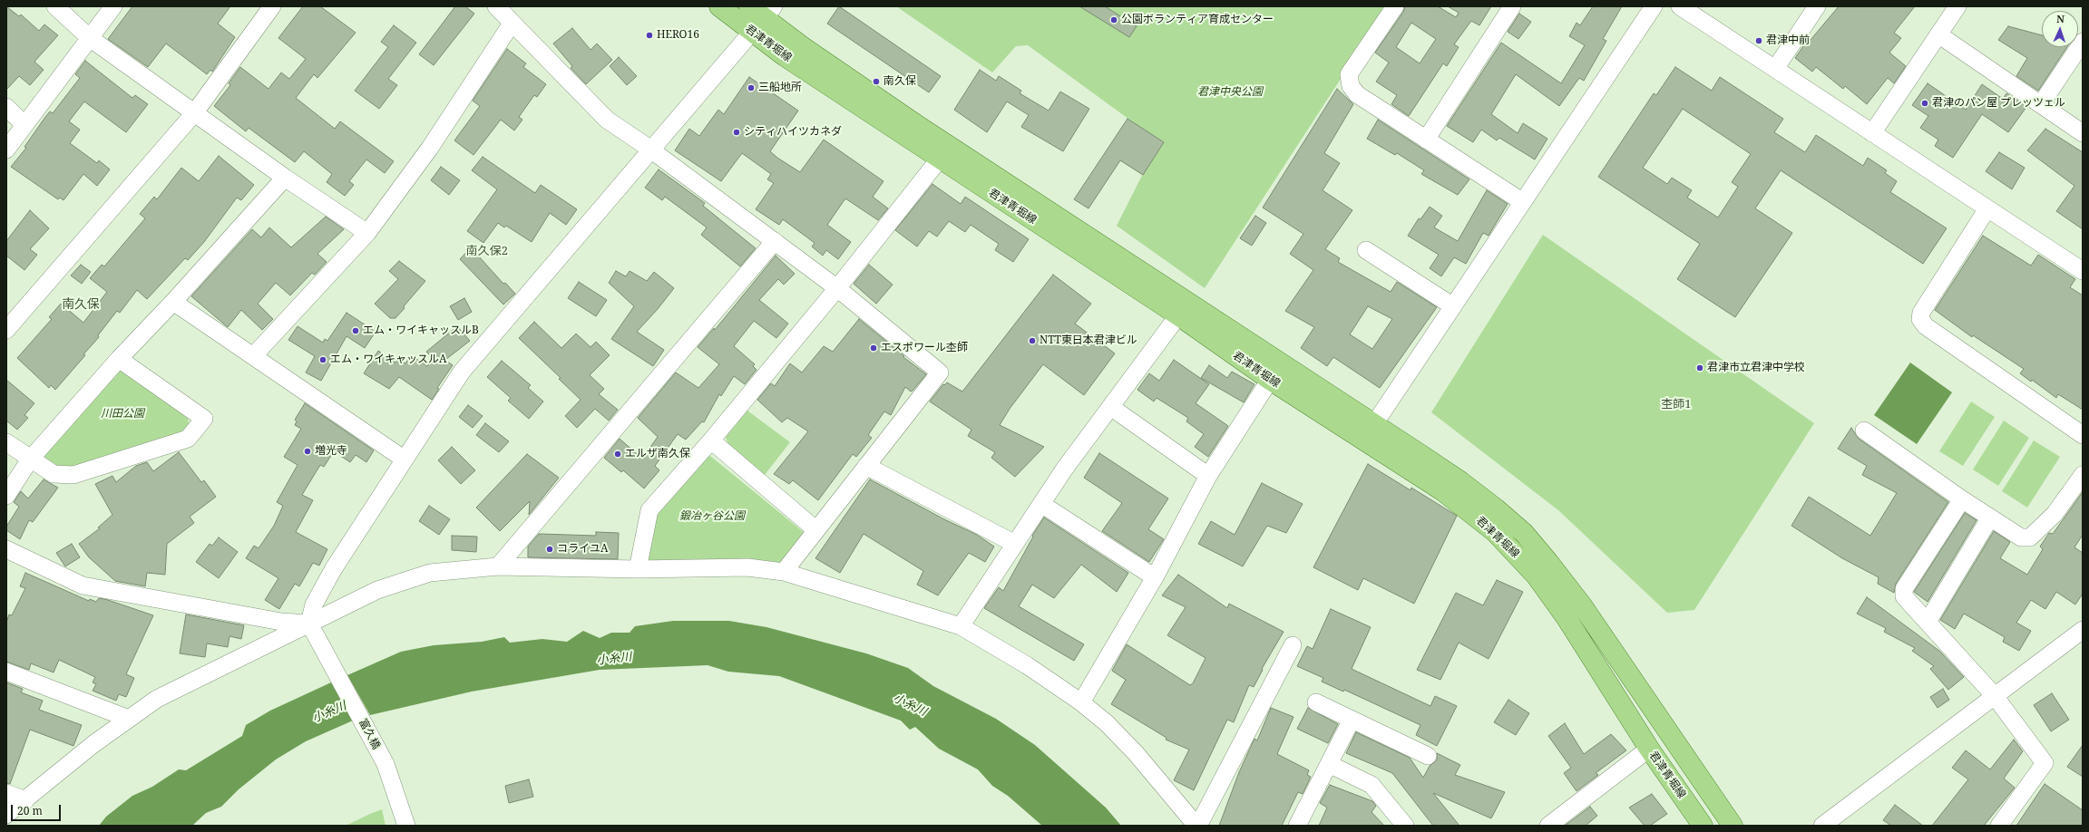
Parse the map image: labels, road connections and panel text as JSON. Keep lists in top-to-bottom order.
{
  "streets": {
    "main road": ["君津青堀線"],
    "street": ["富久橋"]
  },
  "districts": ["南久保2", "南久保", "杢師1"],
  "water": ["小糸川"],
  "parks": ["君津中央公園", "川田公園", "鍛冶ヶ谷公園"],
  "places": [
    "公園ボランティア育成センター",
    "HERO16",
    "君津中前",
    "南久保",
    "三船地所",
    "君津のパン屋 プレッツェル",
    "シティハイツカネダ",
    "エム・ワイキャッスルB",
    "NTT東日本君津ビル",
    "エスポワール杢師",
    "エム・ワイキャッスルA",
    "君津市立君津中学校",
    "増光寺",
    "エルザ南久保",
    "コライユA"
  ],
  "scale_bar": "20 m",
  "north": "top"
}
